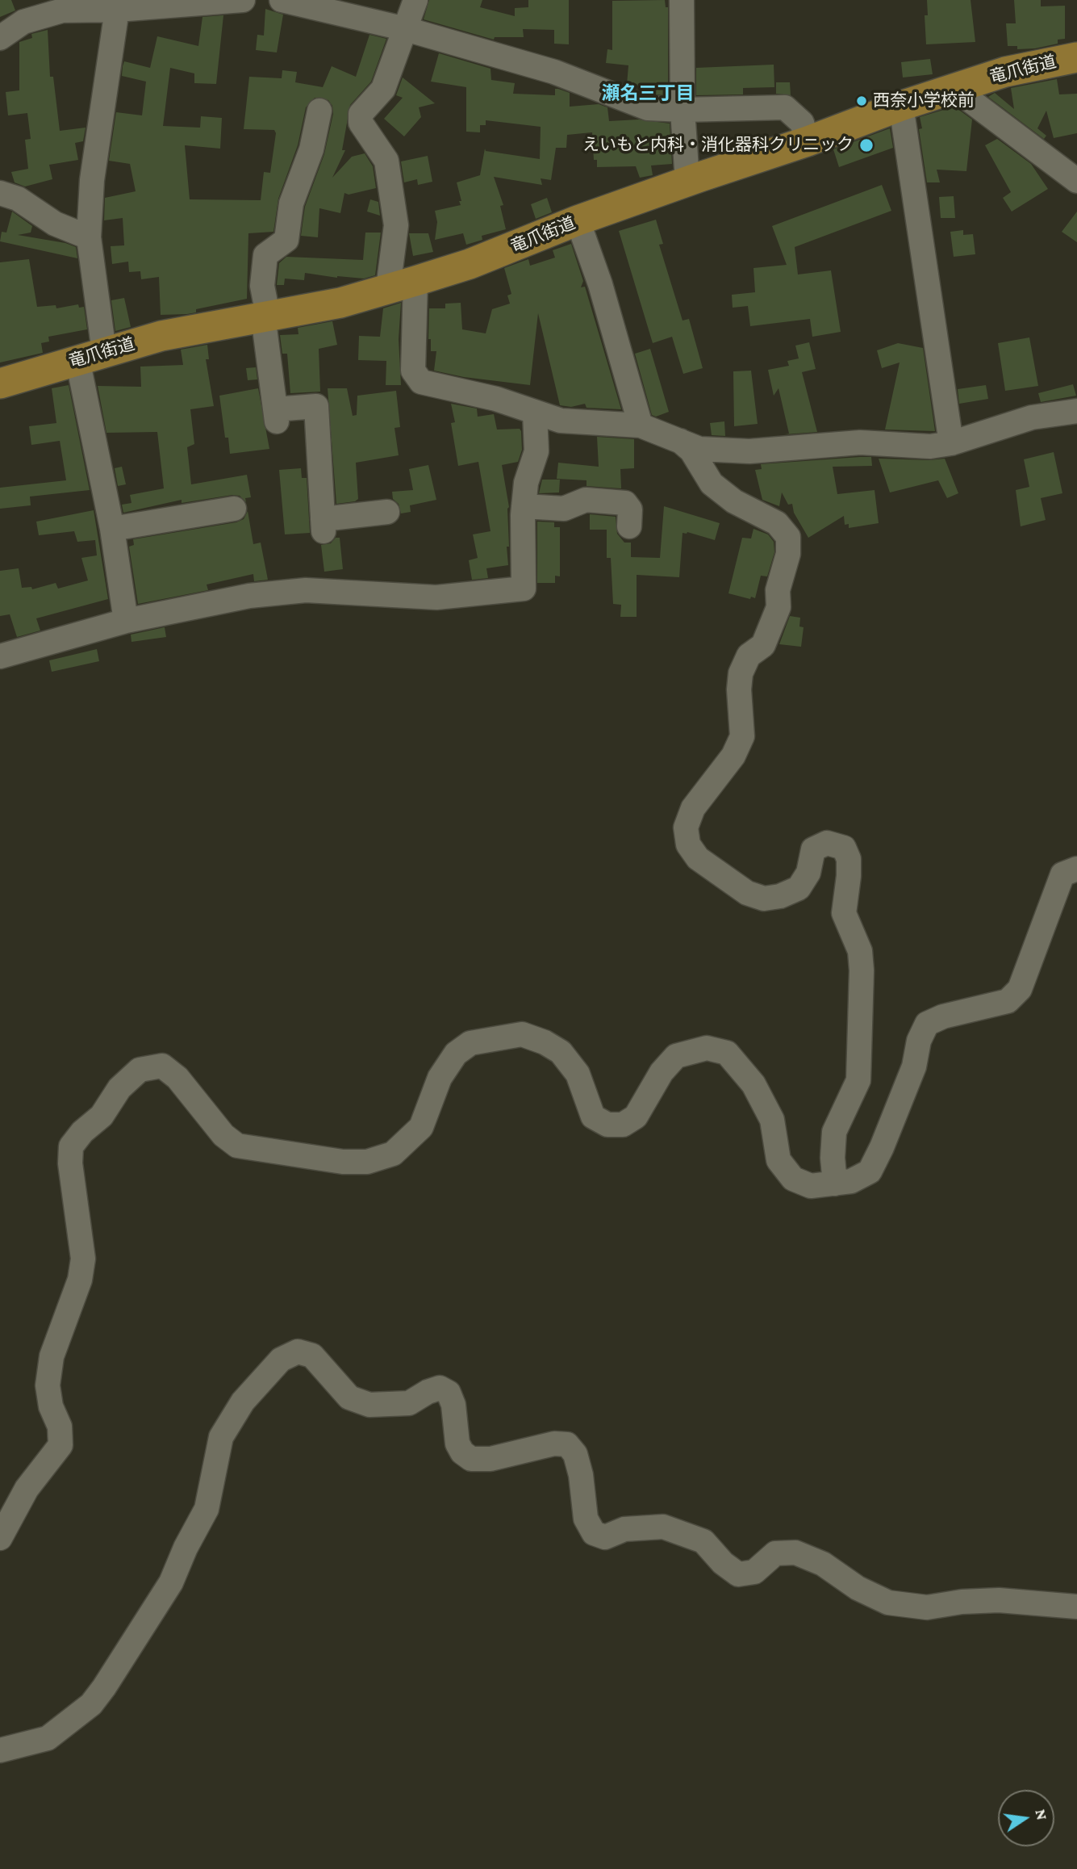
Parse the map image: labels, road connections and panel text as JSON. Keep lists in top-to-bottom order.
{
  "streets": {
    "main road": ["竜爪街道"]
  },
  "districts": ["瀬名三丁目"],
  "places": ["西奈小学校前", "えいもと内科・消化器科クリニック"],
  "north": "right"
}
